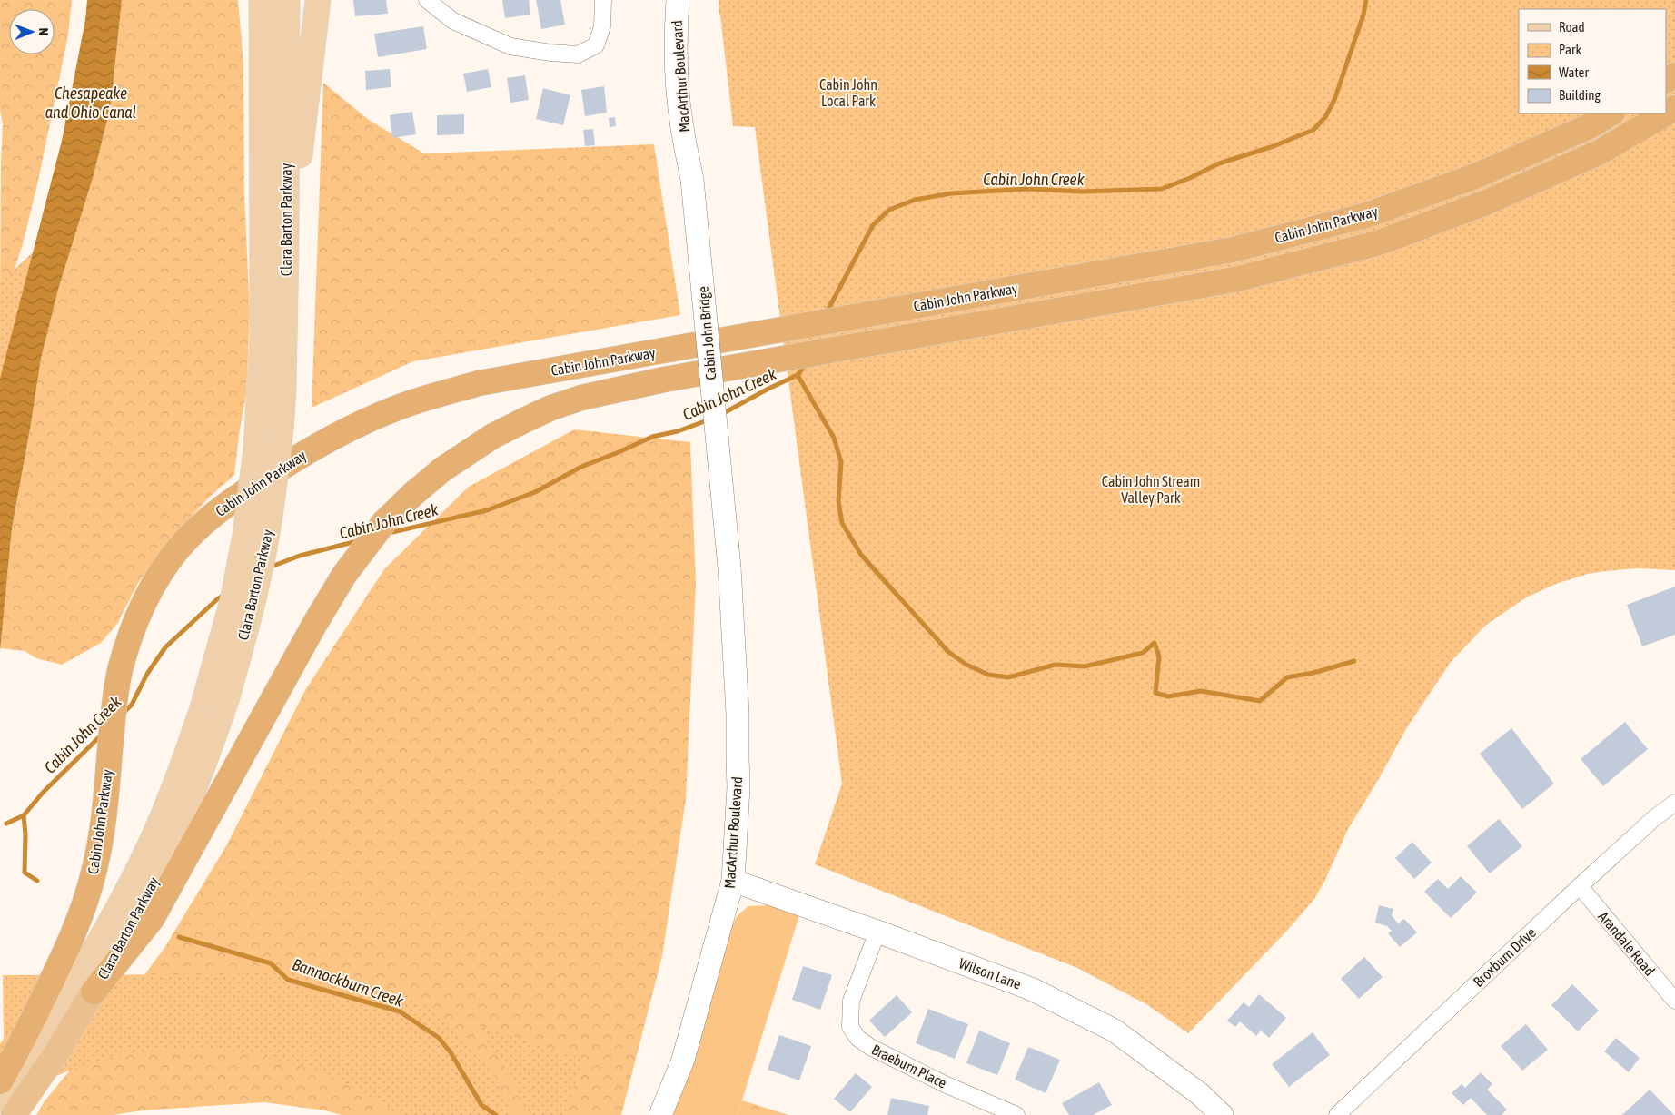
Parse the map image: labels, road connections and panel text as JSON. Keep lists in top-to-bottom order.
{
  "streets": {
    "highway": ["Clara Barton Parkway", "Cabin John Parkway"],
    "main road": ["MacArthur Boulevard", "Cabin John Bridge", "Wilson Lane"],
    "street": ["Arandale Road", "Broxburn Drive", "Braeburn Place"]
  },
  "crossings": [
    ["MacArthur Boulevard", "Cabin John Bridge"],
    ["MacArthur Boulevard", "Wilson Lane"],
    ["Clara Barton Parkway", "Cabin John Parkway"],
    ["Arandale Road", "Broxburn Drive"],
    ["Wilson Lane", "Braeburn Place"]
  ],
  "water": ["Chesapeake and Ohio Canal", "Cabin John Creek", "Bannockburn Creek"],
  "parks": ["Cabin John Local Park", "Cabin John Stream Valley Park"],
  "legend": [
    "Road",
    "Park",
    "Water",
    "Building"
  ],
  "north": "right"
}
